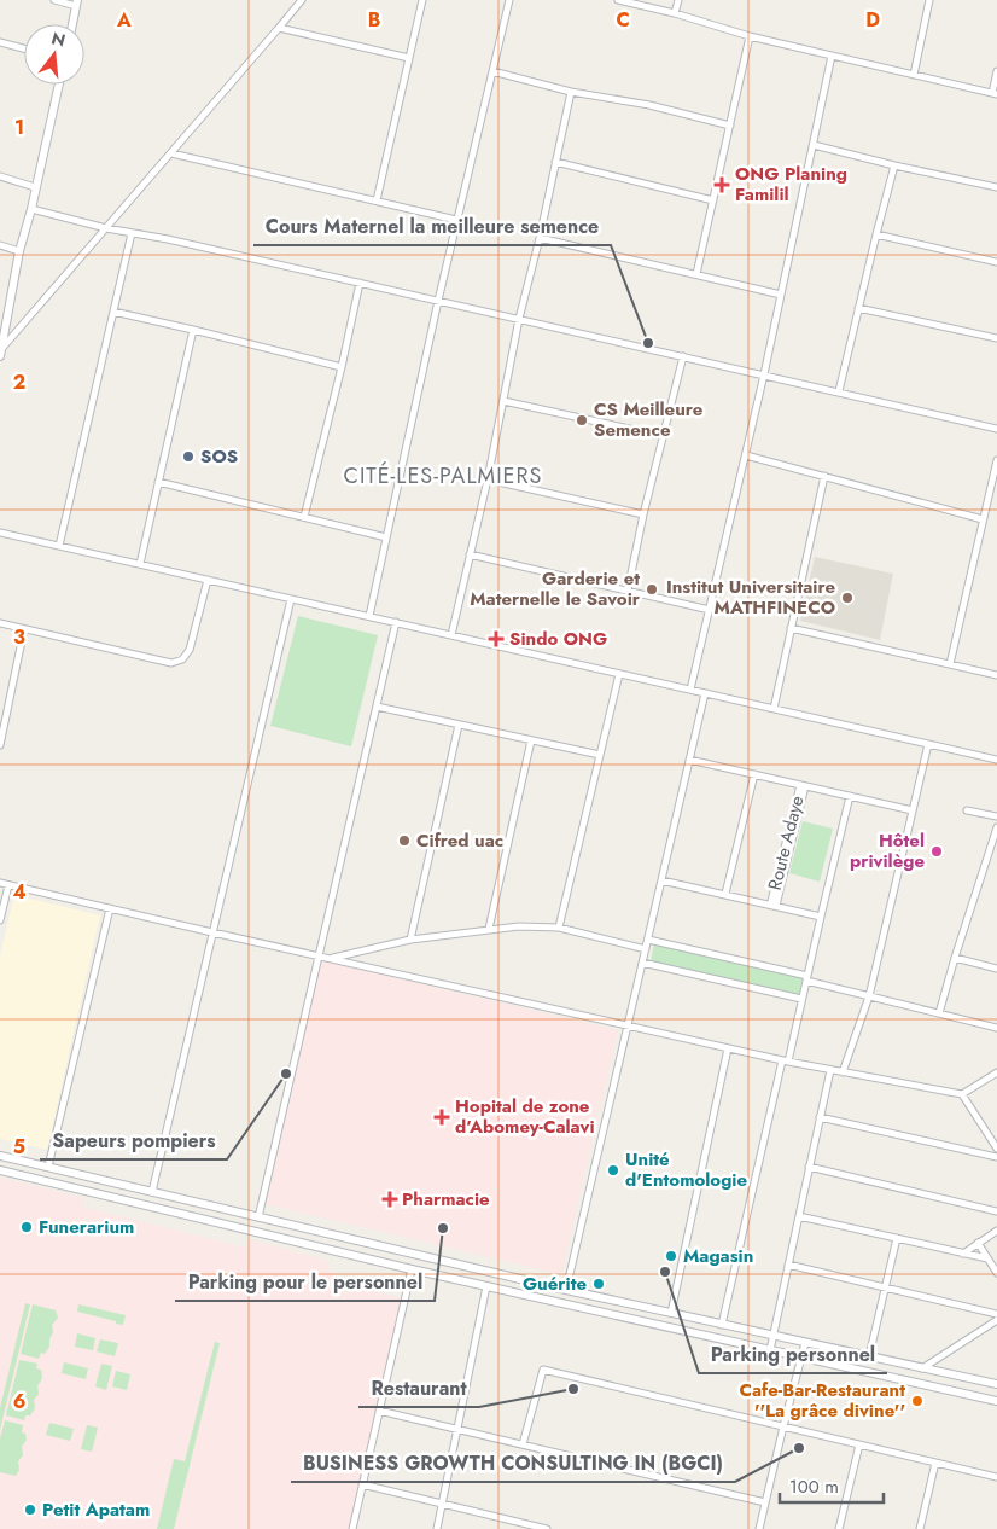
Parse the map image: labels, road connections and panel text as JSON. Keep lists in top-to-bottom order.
{
  "districts": ["CITÉ-LES-PALMIERS"],
  "places": {
    "health": [
      "ONG Planing Familil",
      "Sindo ONG",
      "Hopital de zone d’Abomey-Calavi",
      "Pharmacie"
    ],
    "other": [
      "Cours Maternel la meilleure semence",
      "CS Meilleure Semence",
      "SOS",
      "Garderie et Maternelle le Savoir",
      "Institut Universitaire MATHFINECO",
      "Cifred uac",
      "Hôtel privilège",
      "Sapeurs pompiers",
      "Unité d'Entomologie",
      "Funerarium",
      "Parking pour le personnel",
      "Magasin",
      "Parking personnel",
      "Guérite",
      "Restaurant",
      "Cafe-Bar-Restaurant ''La grâce divine''",
      "BUSINESS GROWTH CONSULTING IN (BGCI)",
      "Petit Apatam"
    ]
  },
  "scale_bar": "100 m",
  "north": "top",
  "grid": {
    "columns": [
      "A",
      "B",
      "C",
      "D"
    ],
    "rows": [
      "1",
      "2",
      "3",
      "4",
      "5",
      "6"
    ]
  }
}
